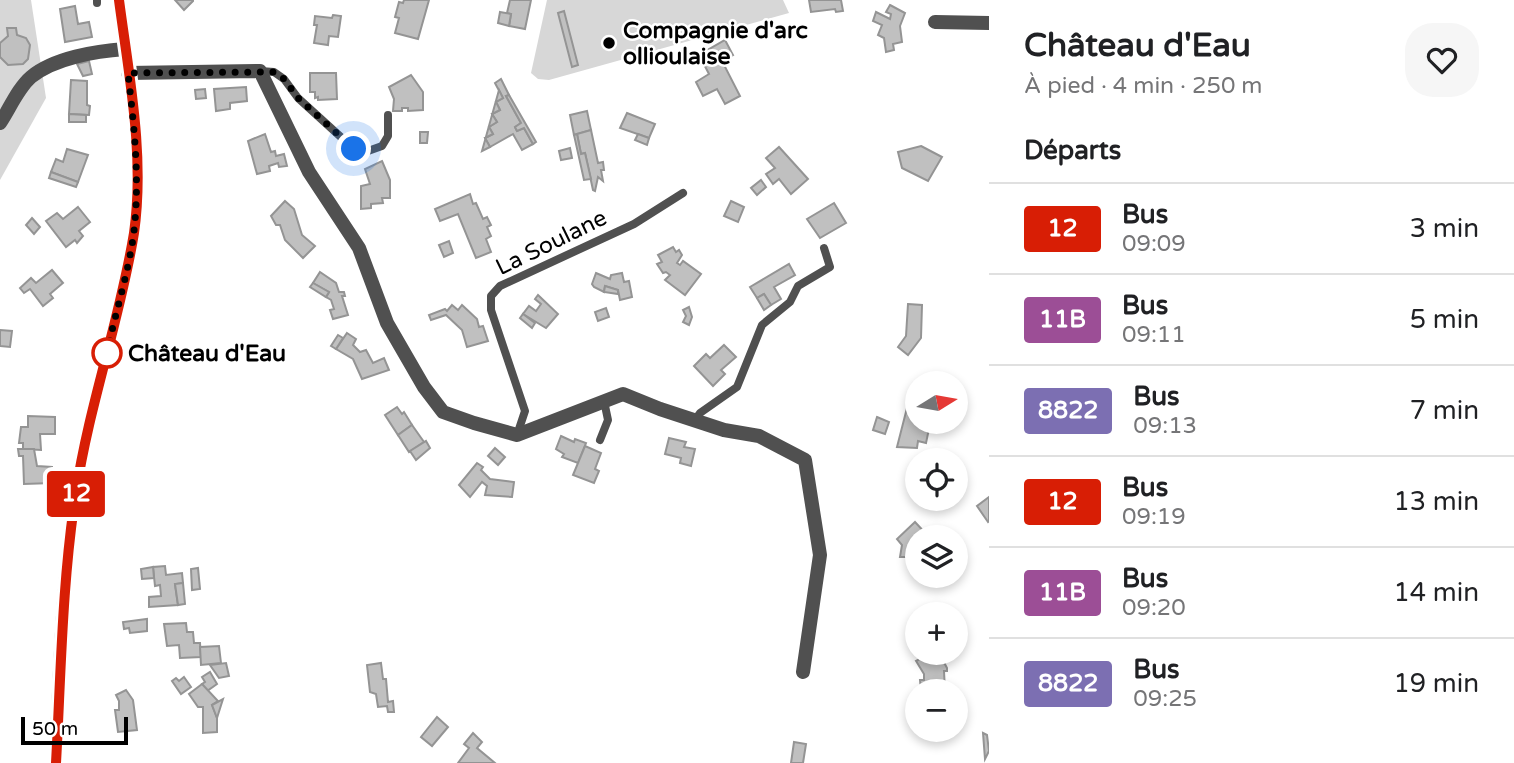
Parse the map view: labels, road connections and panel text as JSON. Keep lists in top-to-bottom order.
{
  "streets": {
    "lane": ["La Soulane"]
  },
  "places": ["Compagnie d'arc ollioulaise", "Château d'Eau"],
  "lines": ["bus line 12"],
  "scale_bar": "50 m",
  "north": "right",
  "page": {
    "on_map": "12",
    "heading": [
      ["Château d'Eau", "À pied · 4 min · 250 m"],
      "Départs"
    ],
    "list": [
      {
        "mark": "12",
        "name": "Bus",
        "note": "09:09",
        "value": "3 min"
      },
      {
        "mark": "11B",
        "name": "Bus",
        "note": "09:11",
        "value": "5 min"
      },
      {
        "mark": "8822",
        "name": "Bus",
        "note": "09:13",
        "value": "7 min"
      },
      {
        "mark": "12",
        "name": "Bus",
        "note": "09:19",
        "value": "13 min"
      },
      {
        "mark": "11B",
        "name": "Bus",
        "note": "09:20",
        "value": "14 min"
      },
      {
        "mark": "8822",
        "name": "Bus",
        "note": "09:25",
        "value": "19 min"
      }
    ],
    "map_buttons": ["+", "−"],
    "scale": "50 m"
  }
}
